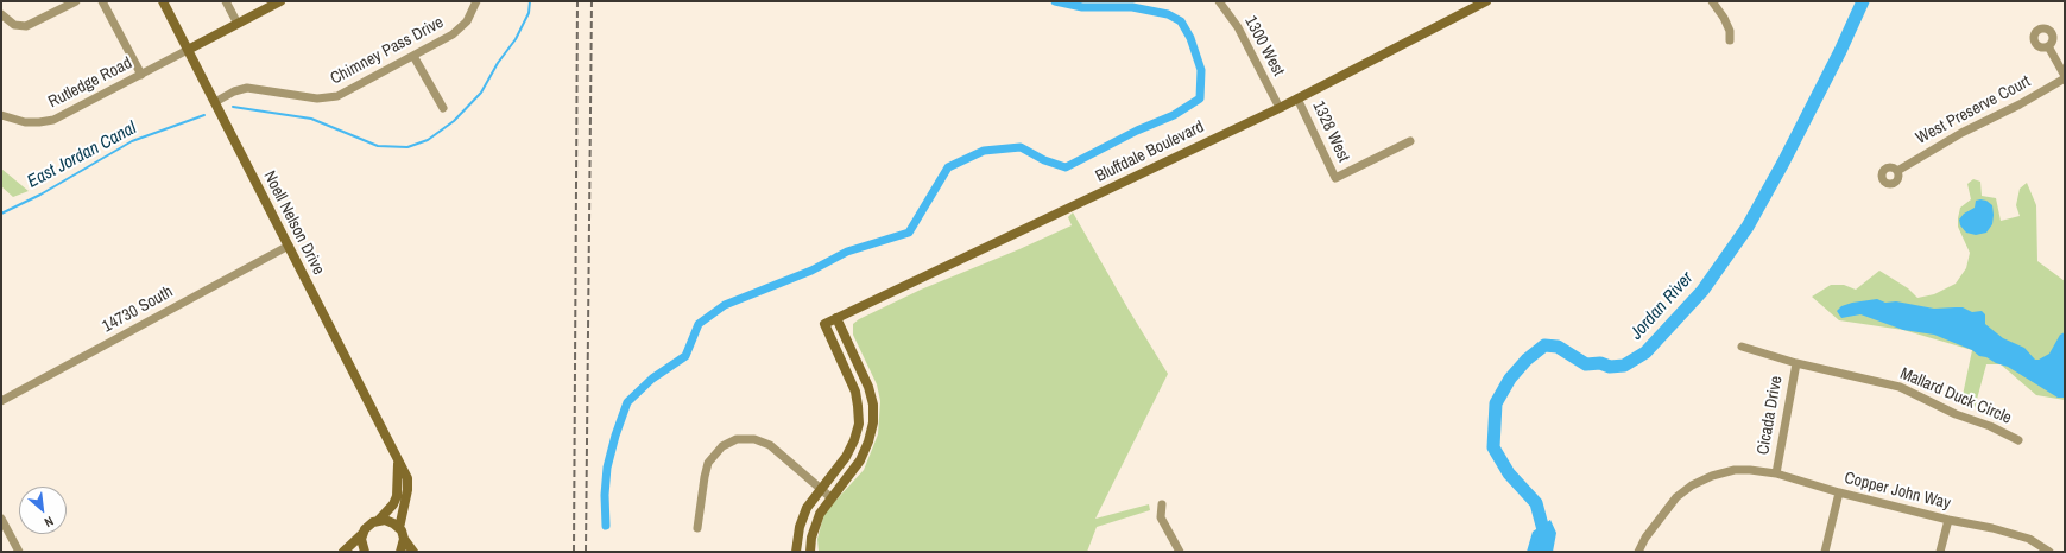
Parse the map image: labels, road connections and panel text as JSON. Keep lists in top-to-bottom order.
{
  "streets": {
    "street": [
      "1300 West",
      "Chimney Pass Drive",
      "Rutledge Road",
      "West Preserve Court",
      "1328 West",
      "Bluffdale Boulevard",
      "Noell Nelson Drive",
      "14730 South",
      "Mallard Duck Circle",
      "Cicada Drive",
      "Copper John Way"
    ]
  },
  "crossings": [
    ["1300 West", "Bluffdale Boulevard"],
    ["Chimney Pass Drive", "Noell Nelson Drive"],
    ["Rutledge Road", "Noell Nelson Drive"],
    ["1328 West", "Bluffdale Boulevard"],
    ["Noell Nelson Drive", "14730 South"],
    ["Mallard Duck Circle", "Cicada Drive"],
    ["Cicada Drive", "Copper John Way"]
  ],
  "water": ["East Jordan Canal", "Jordan River"],
  "north": "bottom right"
}
